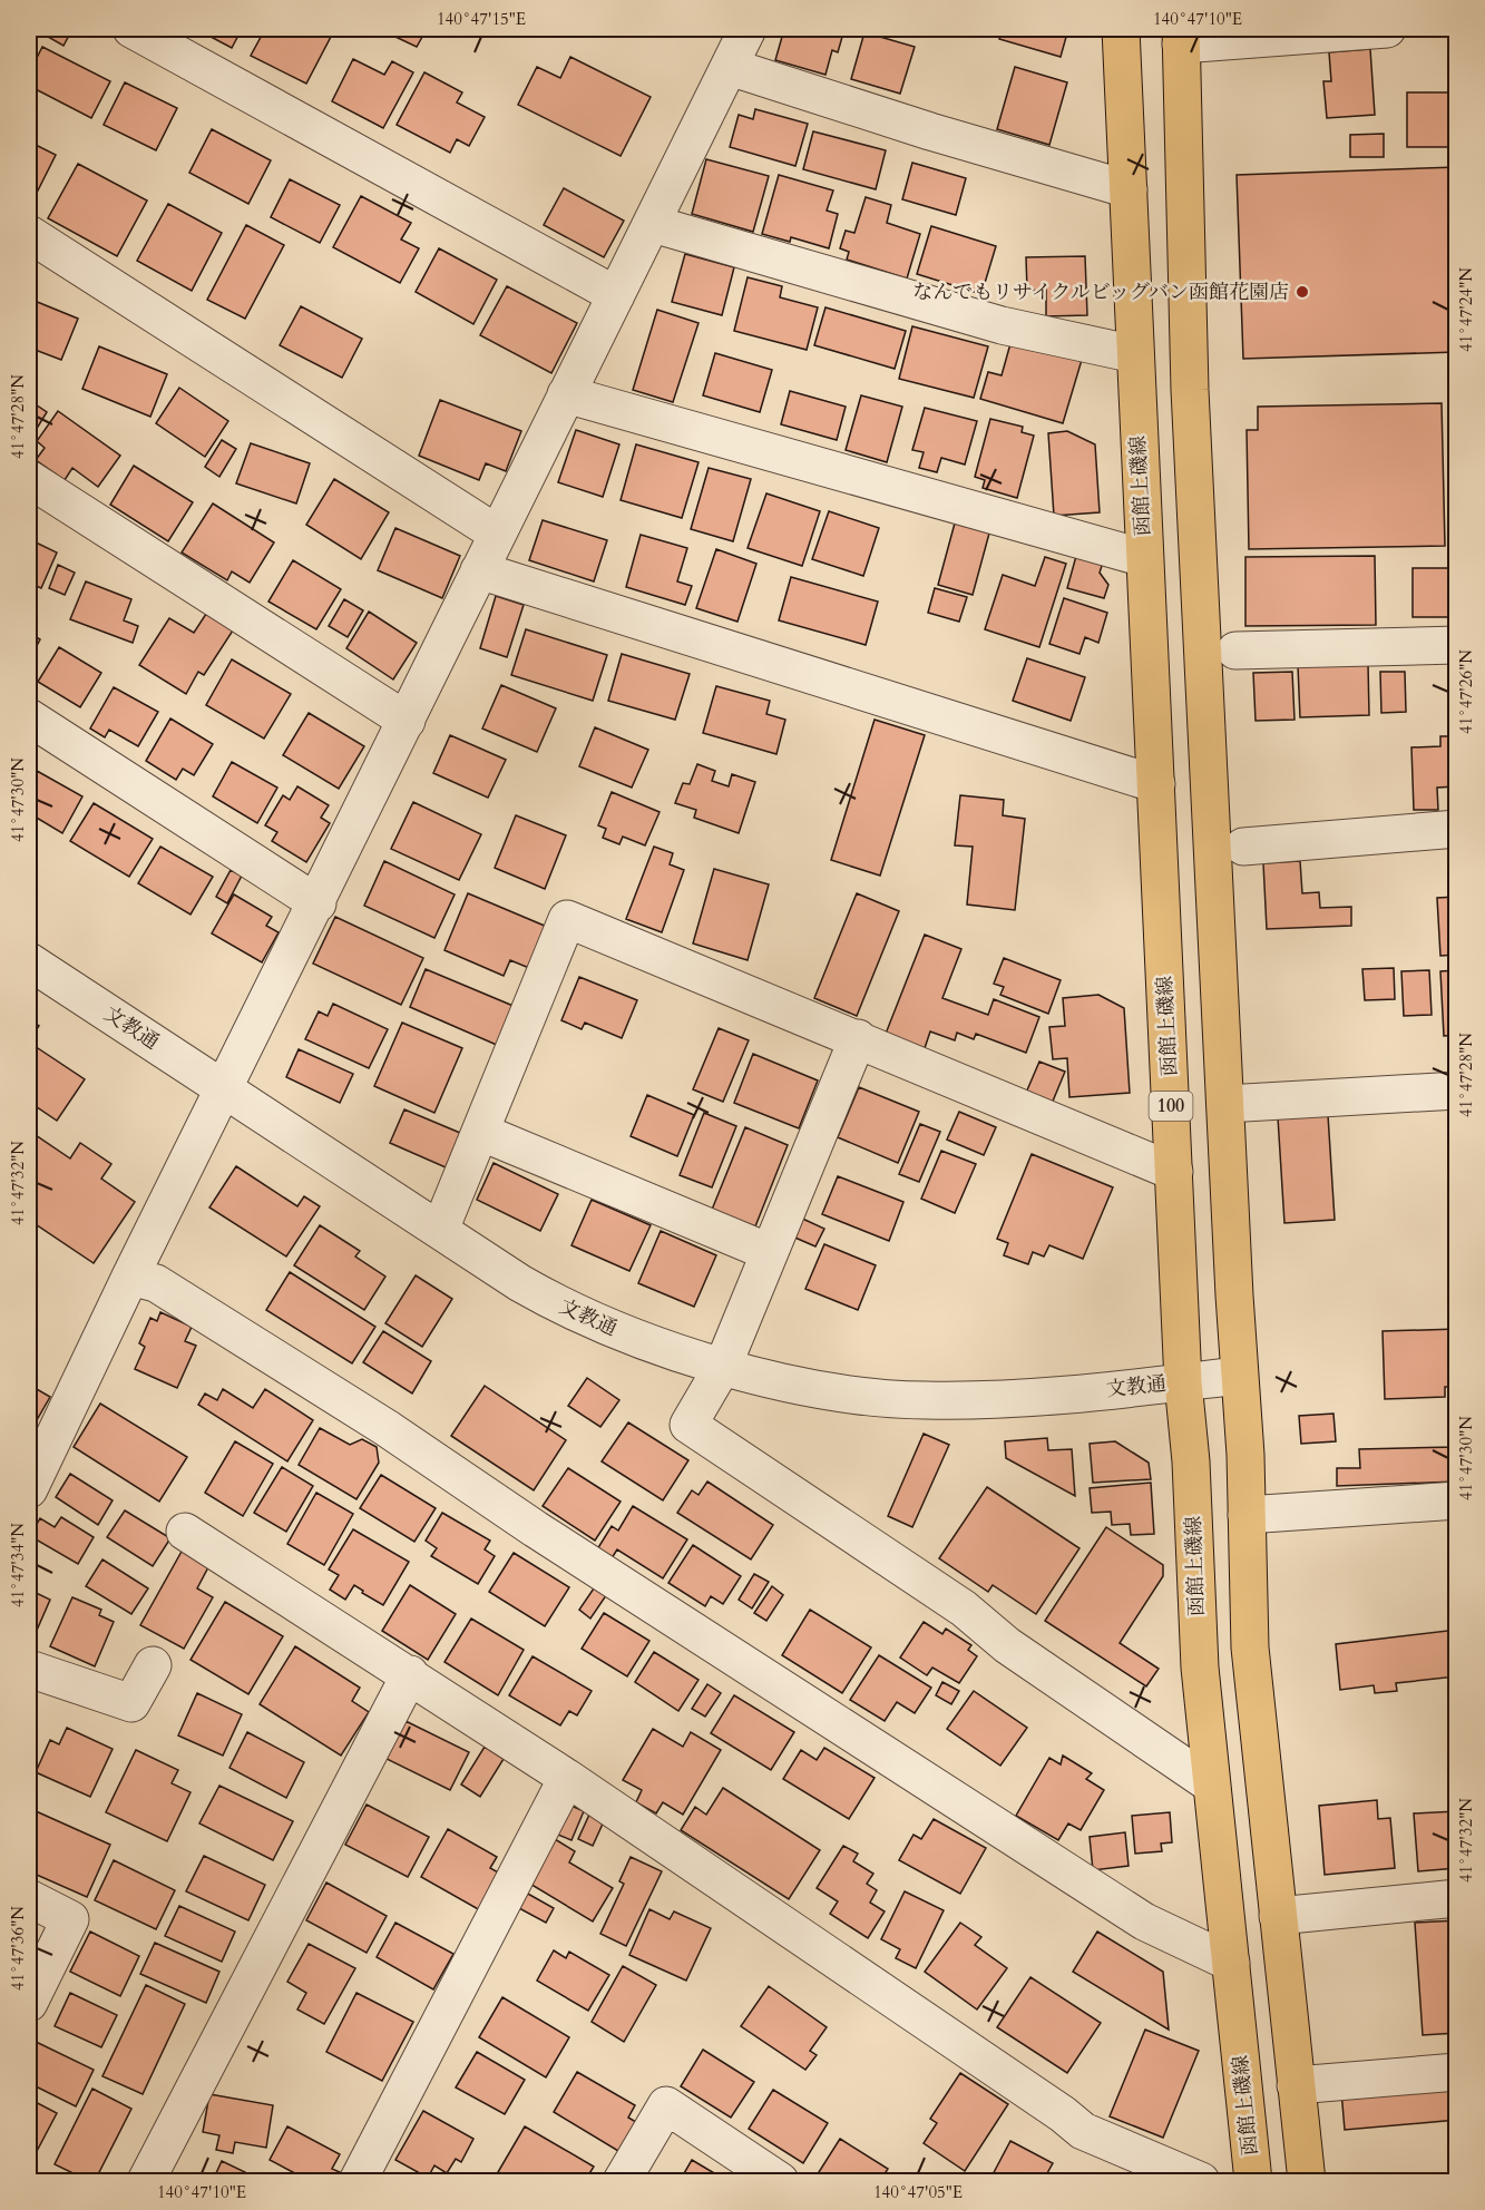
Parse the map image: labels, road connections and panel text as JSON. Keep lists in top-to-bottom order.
{
  "streets": {
    "main road": ["函館上磯線", "100"],
    "street": ["文教通"]
  },
  "crossings": [
    ["函館上磯線", "文教通"]
  ],
  "places": ["なんでもリサイクルビッグバン函館花園店"],
  "coordinates": [
    "140°47'15\"E",
    "140°47'10\"E",
    "41°47'24\"N",
    "41°47'28\"N",
    "41°47'26\"N",
    "41°47'30\"N",
    "41°47'32\"N",
    "41°47'34\"N",
    "41°47'36\"N",
    "140°47'05\"E"
  ]
}
